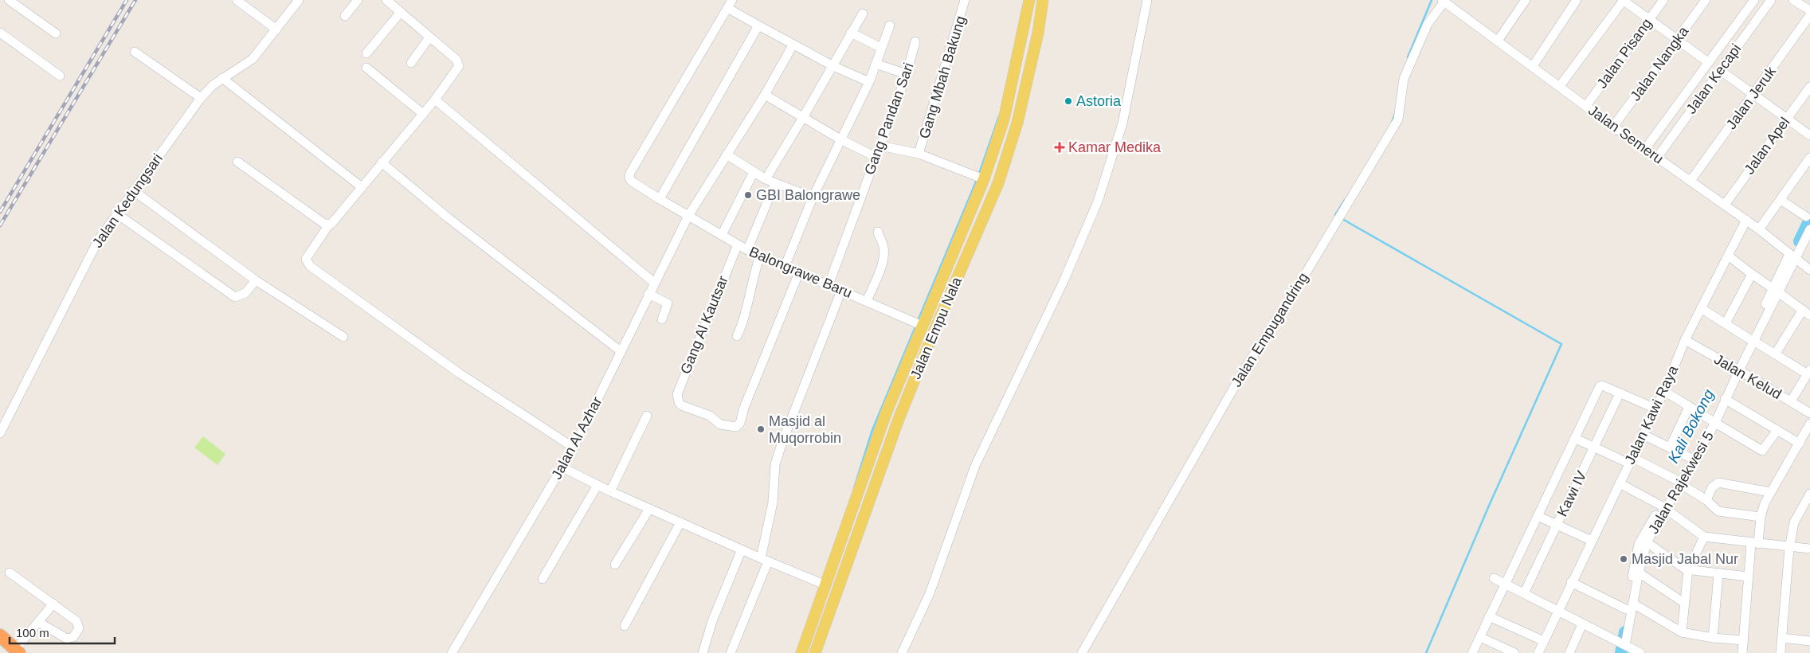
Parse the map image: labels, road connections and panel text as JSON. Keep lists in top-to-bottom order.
{
  "streets": {
    "main road": ["Jalan Empu Nala"],
    "street": [
      "Jalan Pisang",
      "Jalan Nangka",
      "Gang Mbah Bakung",
      "Jalan Kecapi",
      "Jalan Jeruk",
      "Gang Pandan Sari",
      "Jalan Semeru",
      "Jalan Apel",
      "Jalan Kedungsari",
      "Balongrawe Baru",
      "Gang Al Kautsar",
      "Jalan Empugandring",
      "Jalan Kelud",
      "Jalan Kawi Raya",
      "Jalan Al Azhar",
      "Jalan Rajekwesi 5",
      "Kawi IV"
    ]
  },
  "crossings": [
    ["Jalan Pisang", "Jalan Semeru"],
    ["Jalan Nangka", "Jalan Semeru"],
    ["Jalan Kecapi", "Jalan Semeru"],
    ["Jalan Jeruk", "Jalan Semeru"],
    ["Gang Pandan Sari", "Balongrawe Baru"],
    ["Jalan Semeru", "Jalan Apel"],
    ["Jalan Semeru", "Jalan Empugandring"],
    ["Jalan Semeru", "Jalan Kawi Raya"],
    ["Balongrawe Baru", "Gang Al Kautsar"],
    ["Balongrawe Baru", "Jalan Empu Nala"],
    ["Balongrawe Baru", "Jalan Al Azhar"],
    ["Jalan Kelud", "Jalan Kawi Raya"],
    ["Jalan Kelud", "Jalan Rajekwesi 5"]
  ],
  "water": ["Kali Bokong"],
  "places": {
    "other": [
      "Astoria",
      "GBI Balongrawe",
      "Masjid al Muqorrobin",
      "Masjid Jabal Nur"
    ],
    "health": ["Kamar Medika"]
  },
  "scale_bar": "100 m"
}
